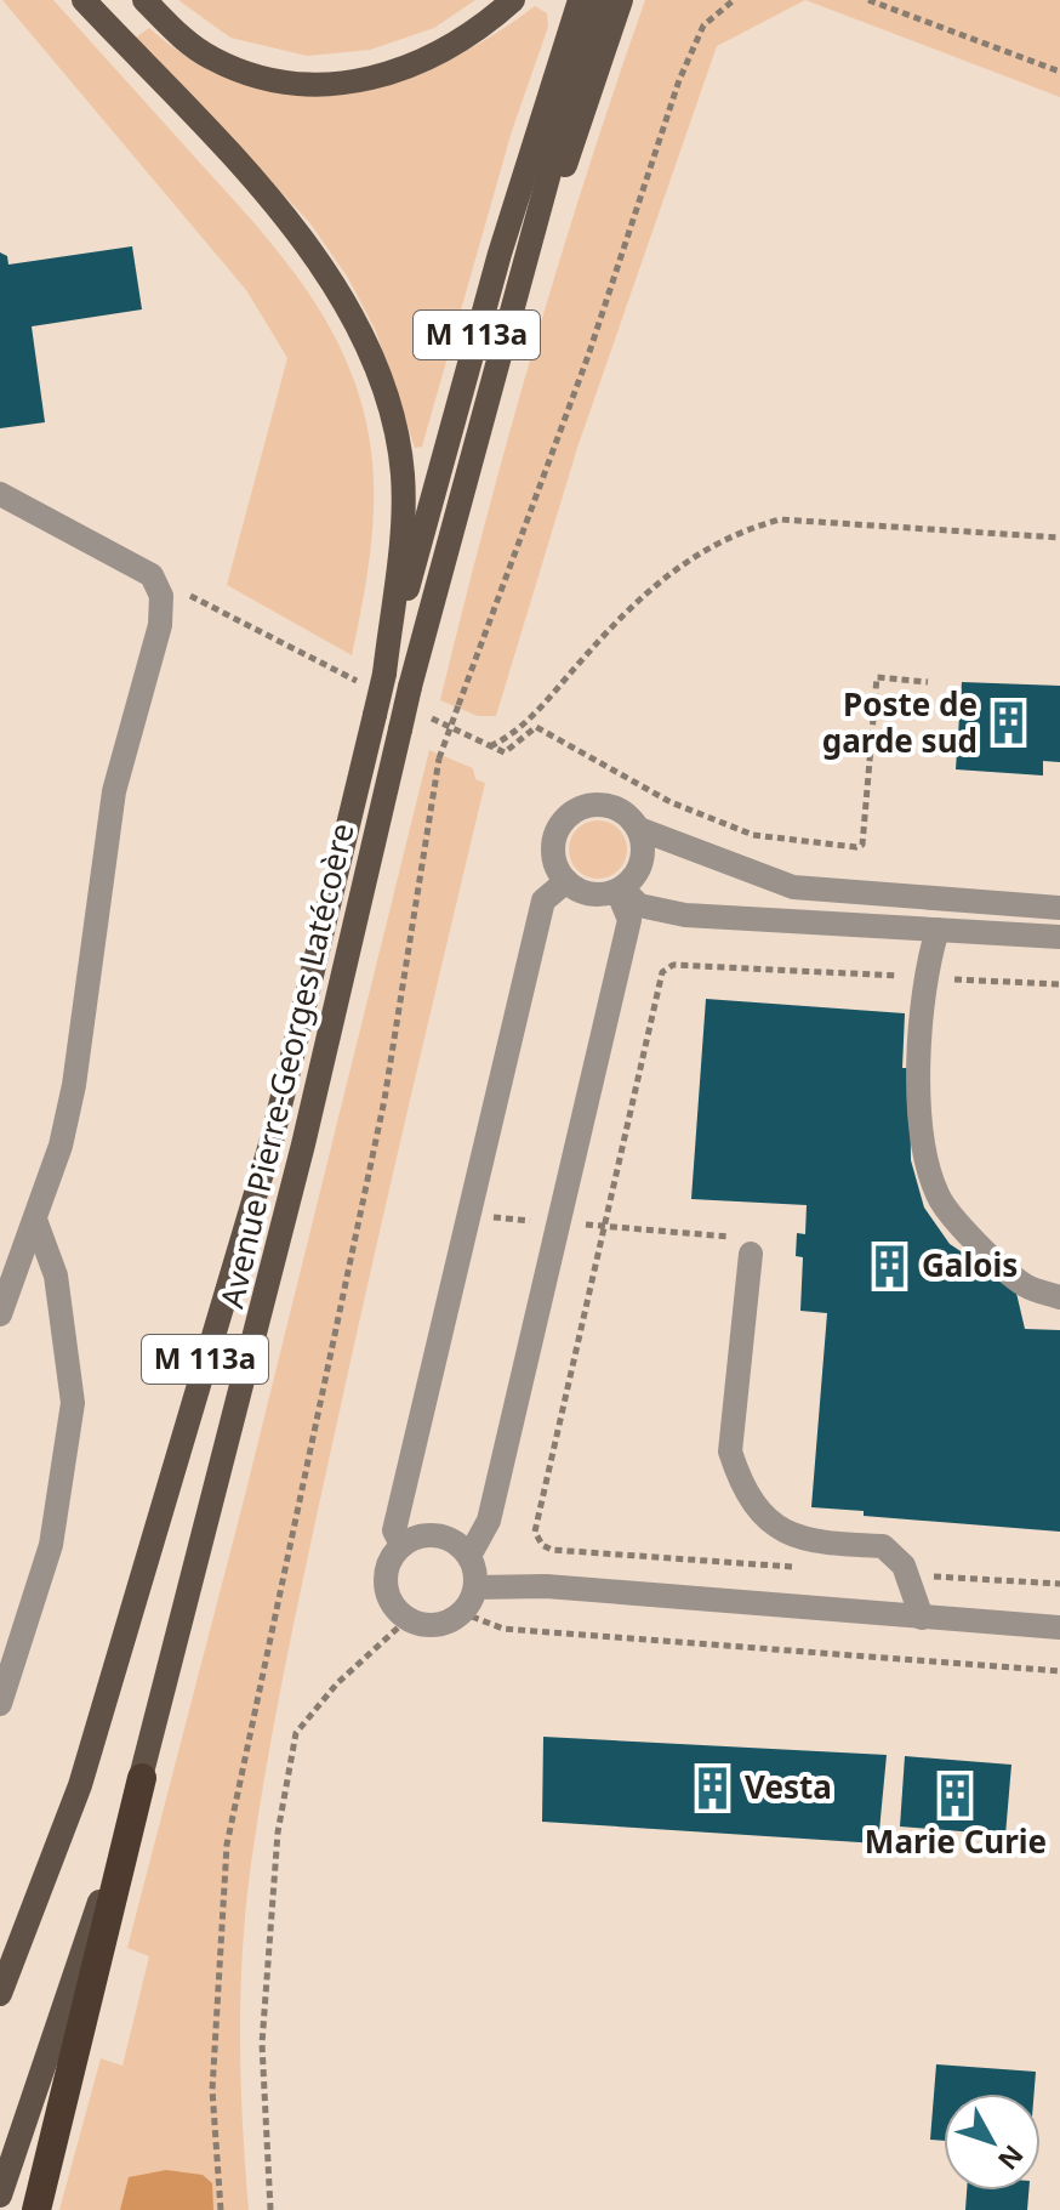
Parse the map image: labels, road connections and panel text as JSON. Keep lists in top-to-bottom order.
{
  "streets": {
    "main road": ["M 113a", "Avenue Pierre-Georges Latécoère"]
  },
  "places": {
    "building": [
      "Poste de garde sud",
      "Galois",
      "Vesta",
      "Marie Curie"
    ]
  },
  "north": "bottom right"
}
